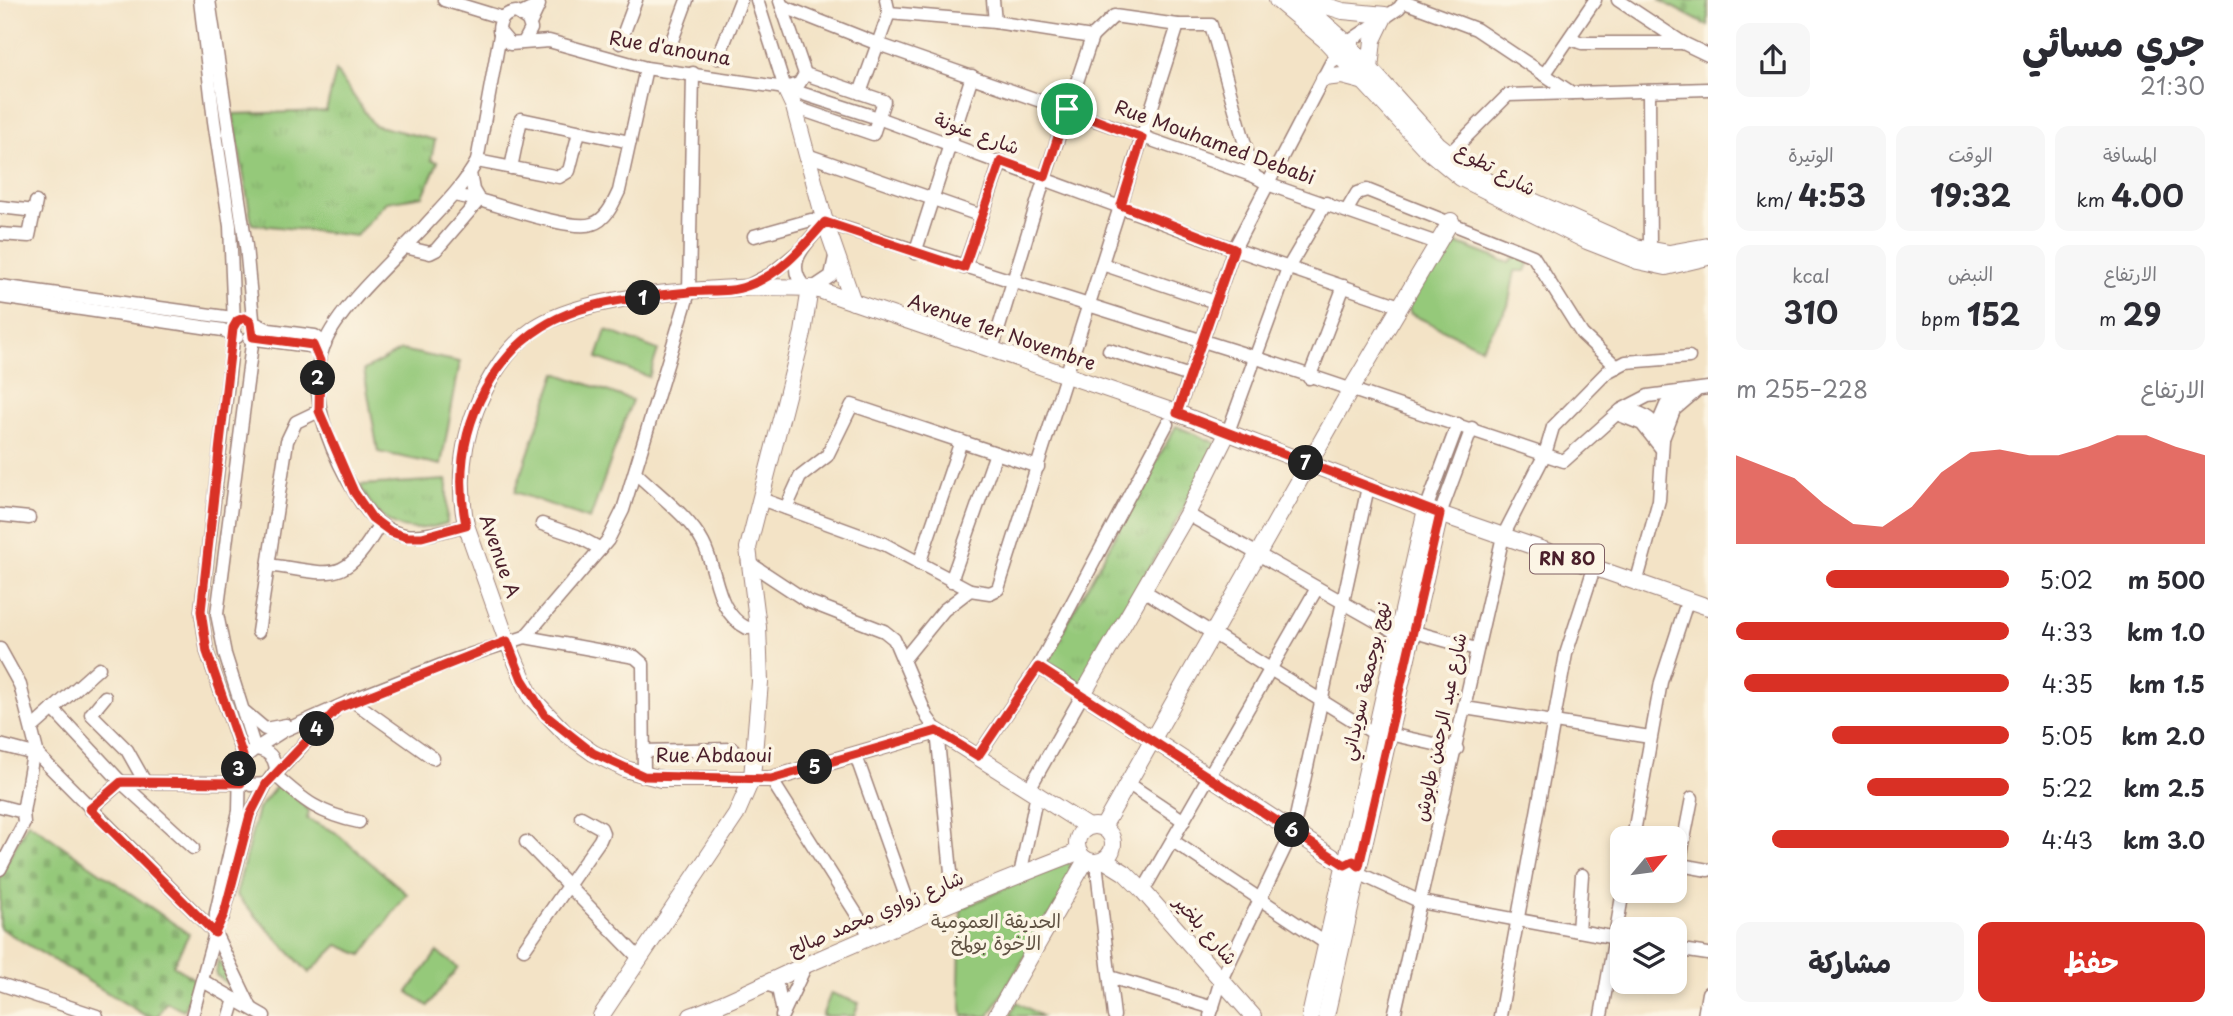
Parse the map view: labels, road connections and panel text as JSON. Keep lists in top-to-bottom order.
{
  "streets": {
    "main road": [
      "شارع تطوع",
      "Avenue 1er Novembre",
      "Avenue A",
      "RN 80",
      "نهج بوجمعة سويداني",
      "Rue Abdaoui",
      "شارع زواوي محمد صالح",
      "شارع بلخير"
    ],
    "street": [
      "Rue d'anouna",
      "شارع عنونة",
      "Rue Mouhamed Debabi",
      "شارع عبد الرحمن طابوش"
    ]
  },
  "crossings": [
    ["Rue d'anouna", "شارع عنونة"],
    ["Avenue 1er Novembre", "Avenue A"],
    ["Avenue 1er Novembre", "RN 80"],
    ["Avenue 1er Novembre", "نهج بوجمعة سويداني"],
    ["Avenue A", "Rue Abdaoui"],
    ["RN 80", "نهج بوجمعة سويداني"],
    ["RN 80", "شارع عبد الرحمن طابوش"],
    ["شارع زواوي محمد صالح", "شارع بلخير"]
  ],
  "parks": ["الحديقة العمومية الاخوة بولمخ"],
  "north": "top right",
  "page": {
    "heading": ["جري مسائي", "21:30"],
    "stats": [
      ["المسافة", "4.00 km"],
      ["الوقت", "19:32"],
      ["الوتيرة", "4:53 /km"],
      ["الارتفاع", "29 m"],
      ["النبض", "152 bpm"],
      ["kcal", "310"]
    ],
    "pins": [
      "1",
      "2",
      "7",
      "4",
      "5",
      "3",
      "6"
    ],
    "chart": ["الارتفاع", "228–255 m"],
    "list": [
      {
        "name": "500 m",
        "note": "5:02"
      },
      {
        "name": "1.0 km",
        "note": "4:33"
      },
      {
        "name": "1.5 km",
        "note": "4:35"
      },
      {
        "name": "2.0 km",
        "note": "5:05"
      },
      {
        "name": "2.5 km",
        "note": "5:22"
      },
      {
        "name": "3.0 km",
        "note": "4:43"
      }
    ],
    "buttons": ["حفظ", "مشاركة"]
  }
}
